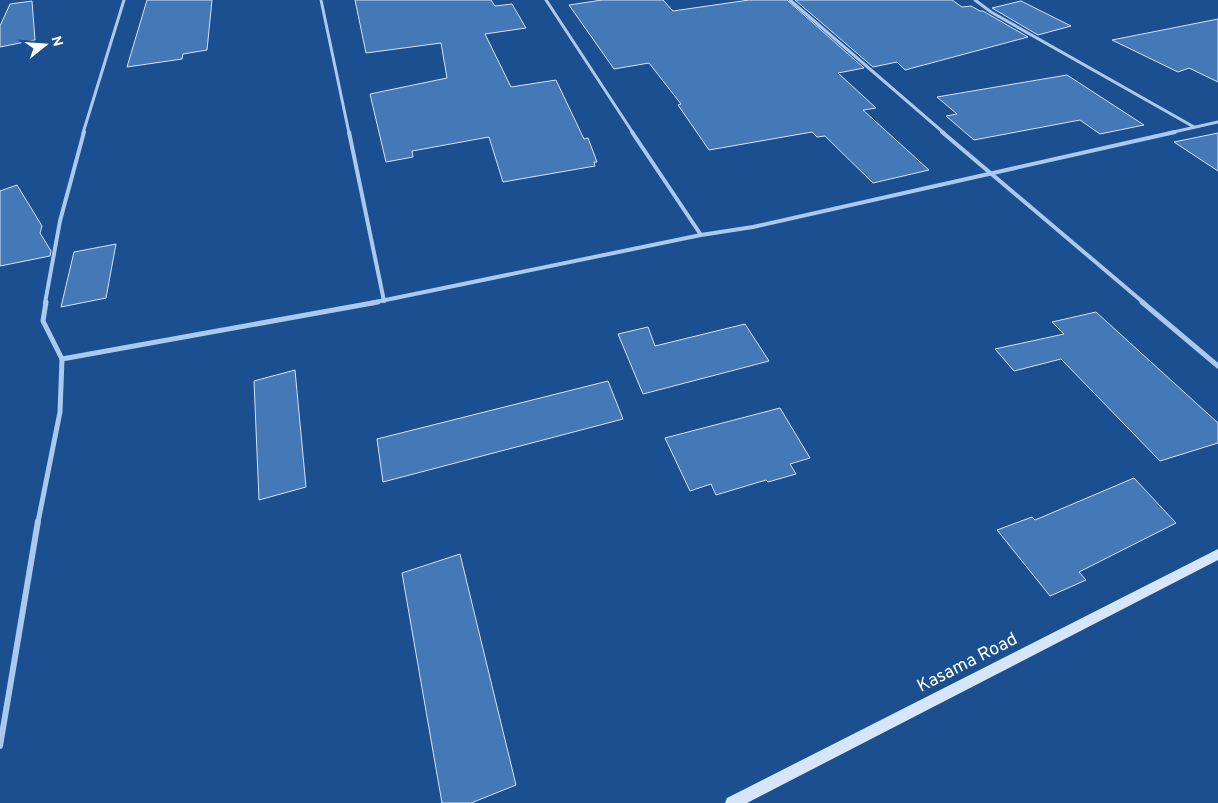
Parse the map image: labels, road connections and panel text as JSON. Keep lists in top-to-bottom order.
{
  "streets": {
    "street": ["Kasama Road"]
  },
  "north": "right"
}
